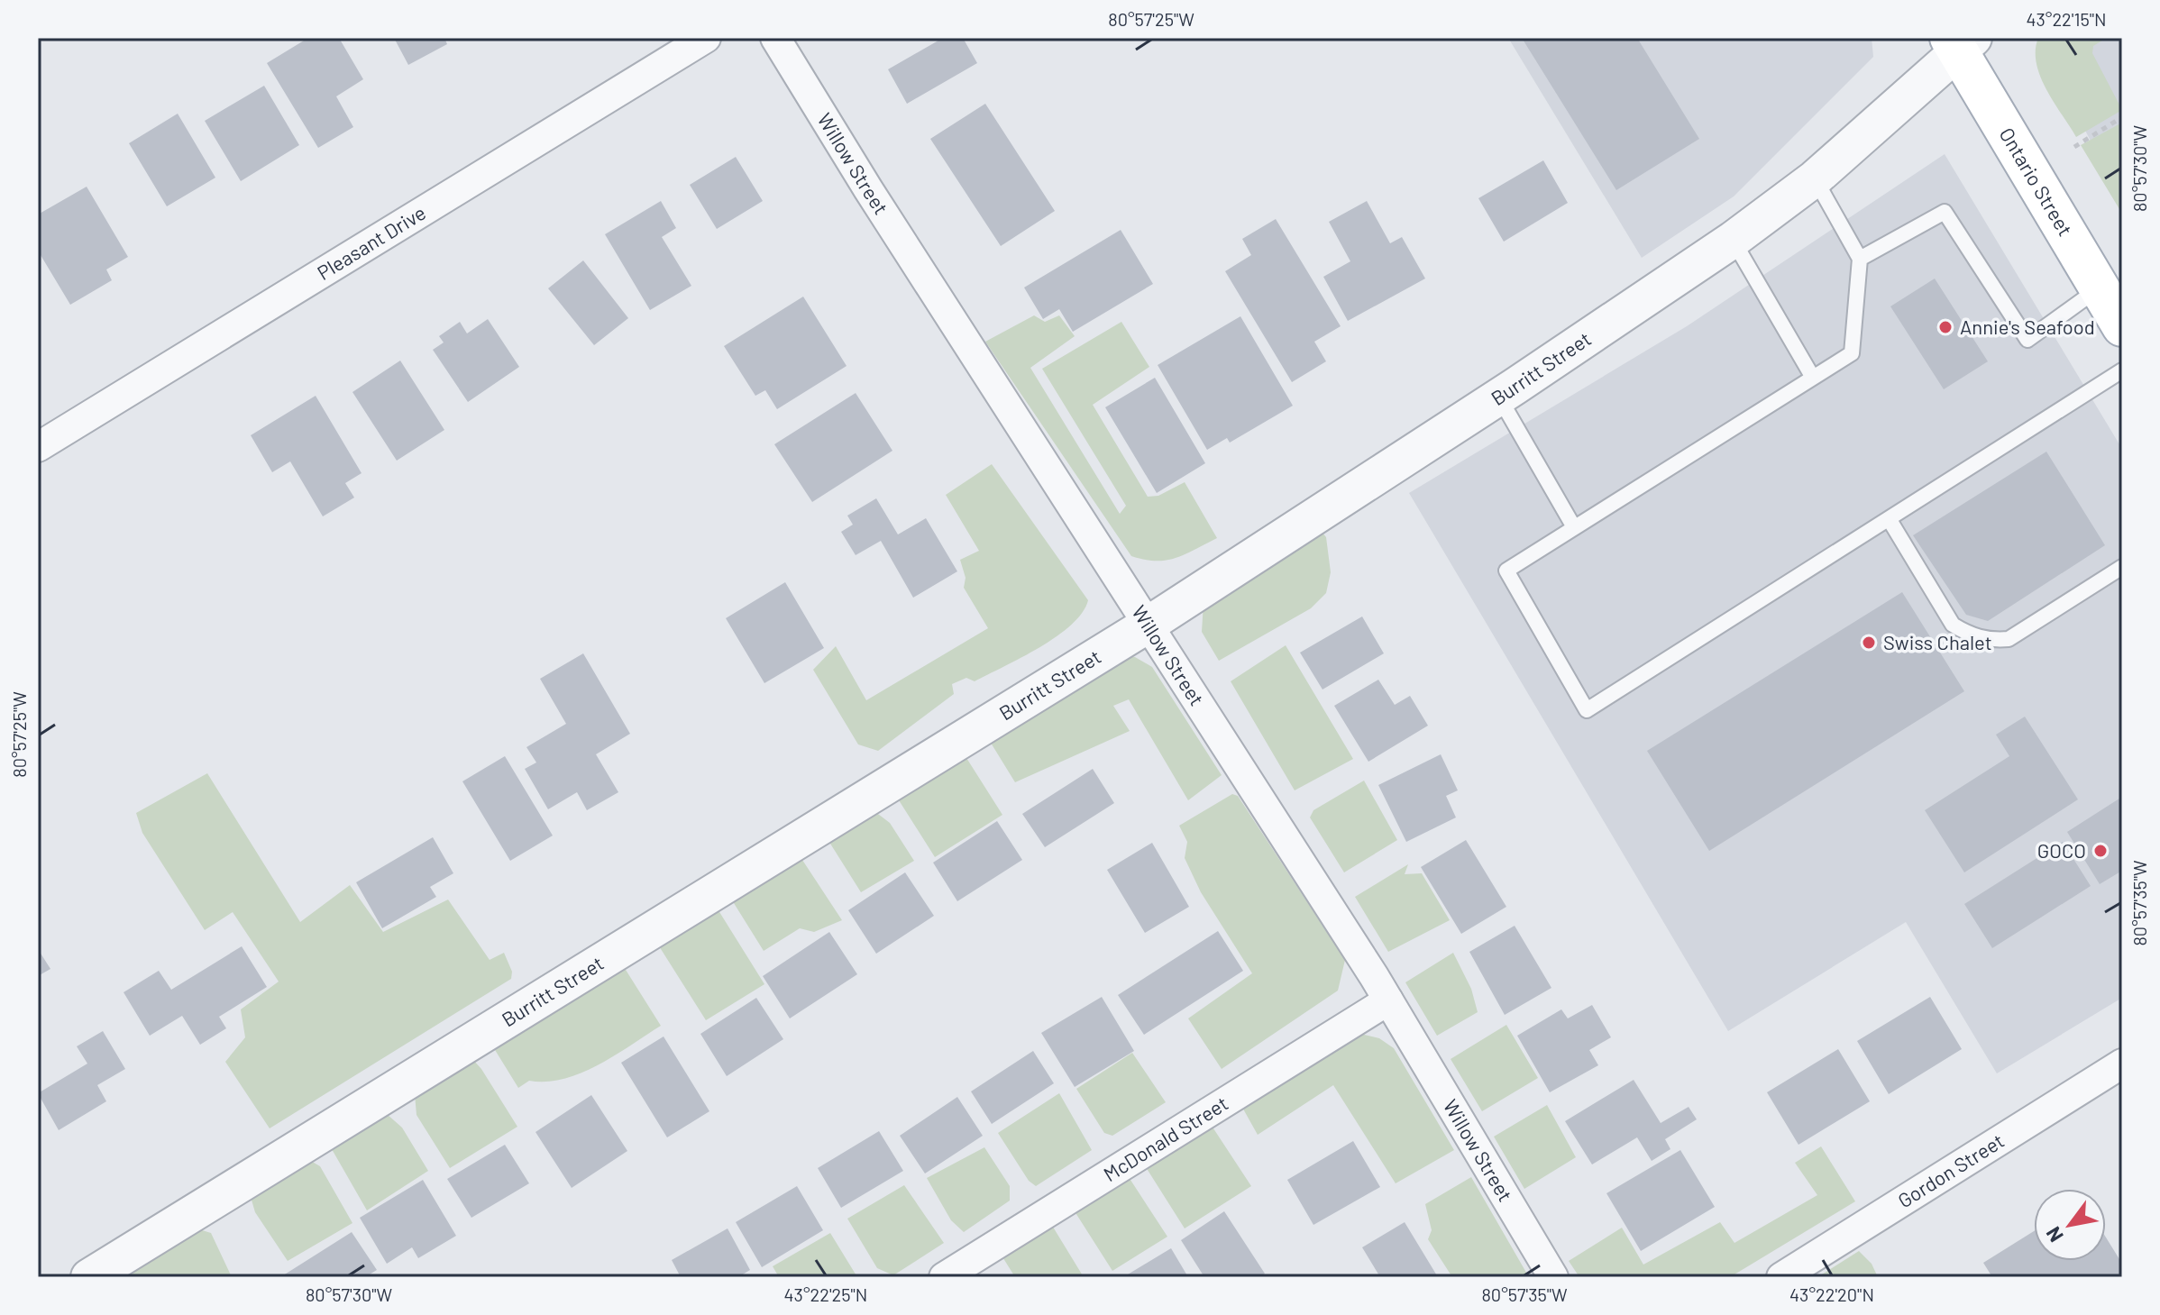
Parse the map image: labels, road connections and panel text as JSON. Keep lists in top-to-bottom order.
{
  "streets": {
    "main road": ["Ontario Street"],
    "street": [
      "Willow Street",
      "Pleasant Drive",
      "Burritt Street",
      "McDonald Street",
      "Gordon Street"
    ]
  },
  "crossings": [
    ["Willow Street", "Burritt Street"],
    ["Willow Street", "McDonald Street"],
    ["Ontario Street", "Burritt Street"]
  ],
  "places": ["Annie's Seafood", "Swiss Chalet", "GOCO"],
  "north": "bottom left",
  "coordinates": [
    "80°57'25\"W",
    "43°22'15\"N",
    "80°57'30\"W",
    "80°57'35\"W",
    "43°22'25\"N",
    "43°22'20\"N"
  ]
}
